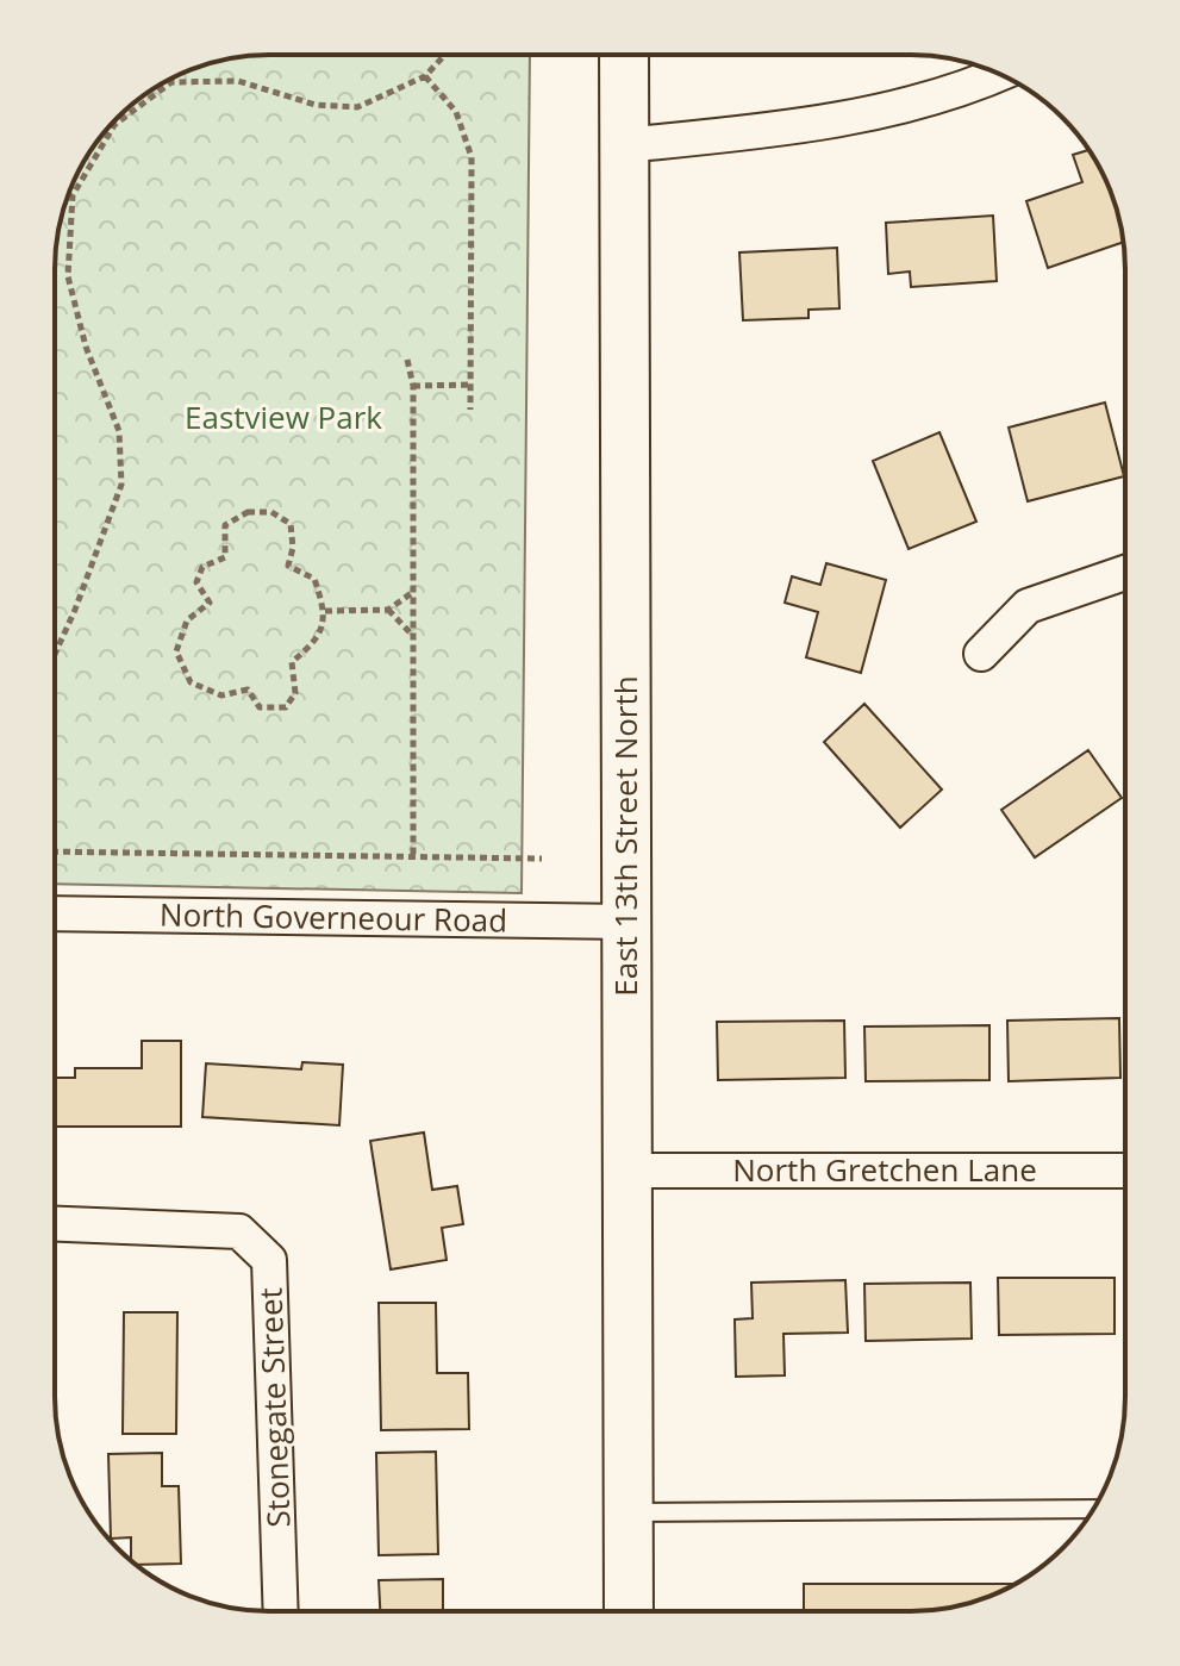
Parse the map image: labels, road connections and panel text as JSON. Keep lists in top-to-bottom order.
{
  "streets": {
    "main road": ["East 13th Street North"],
    "street": ["North Governeour Road", "North Gretchen Lane", "Stonegate Street"]
  },
  "crossings": [
    ["East 13th Street North", "North Governeour Road"],
    ["East 13th Street North", "North Gretchen Lane"]
  ],
  "parks": ["Eastview Park"]
}
